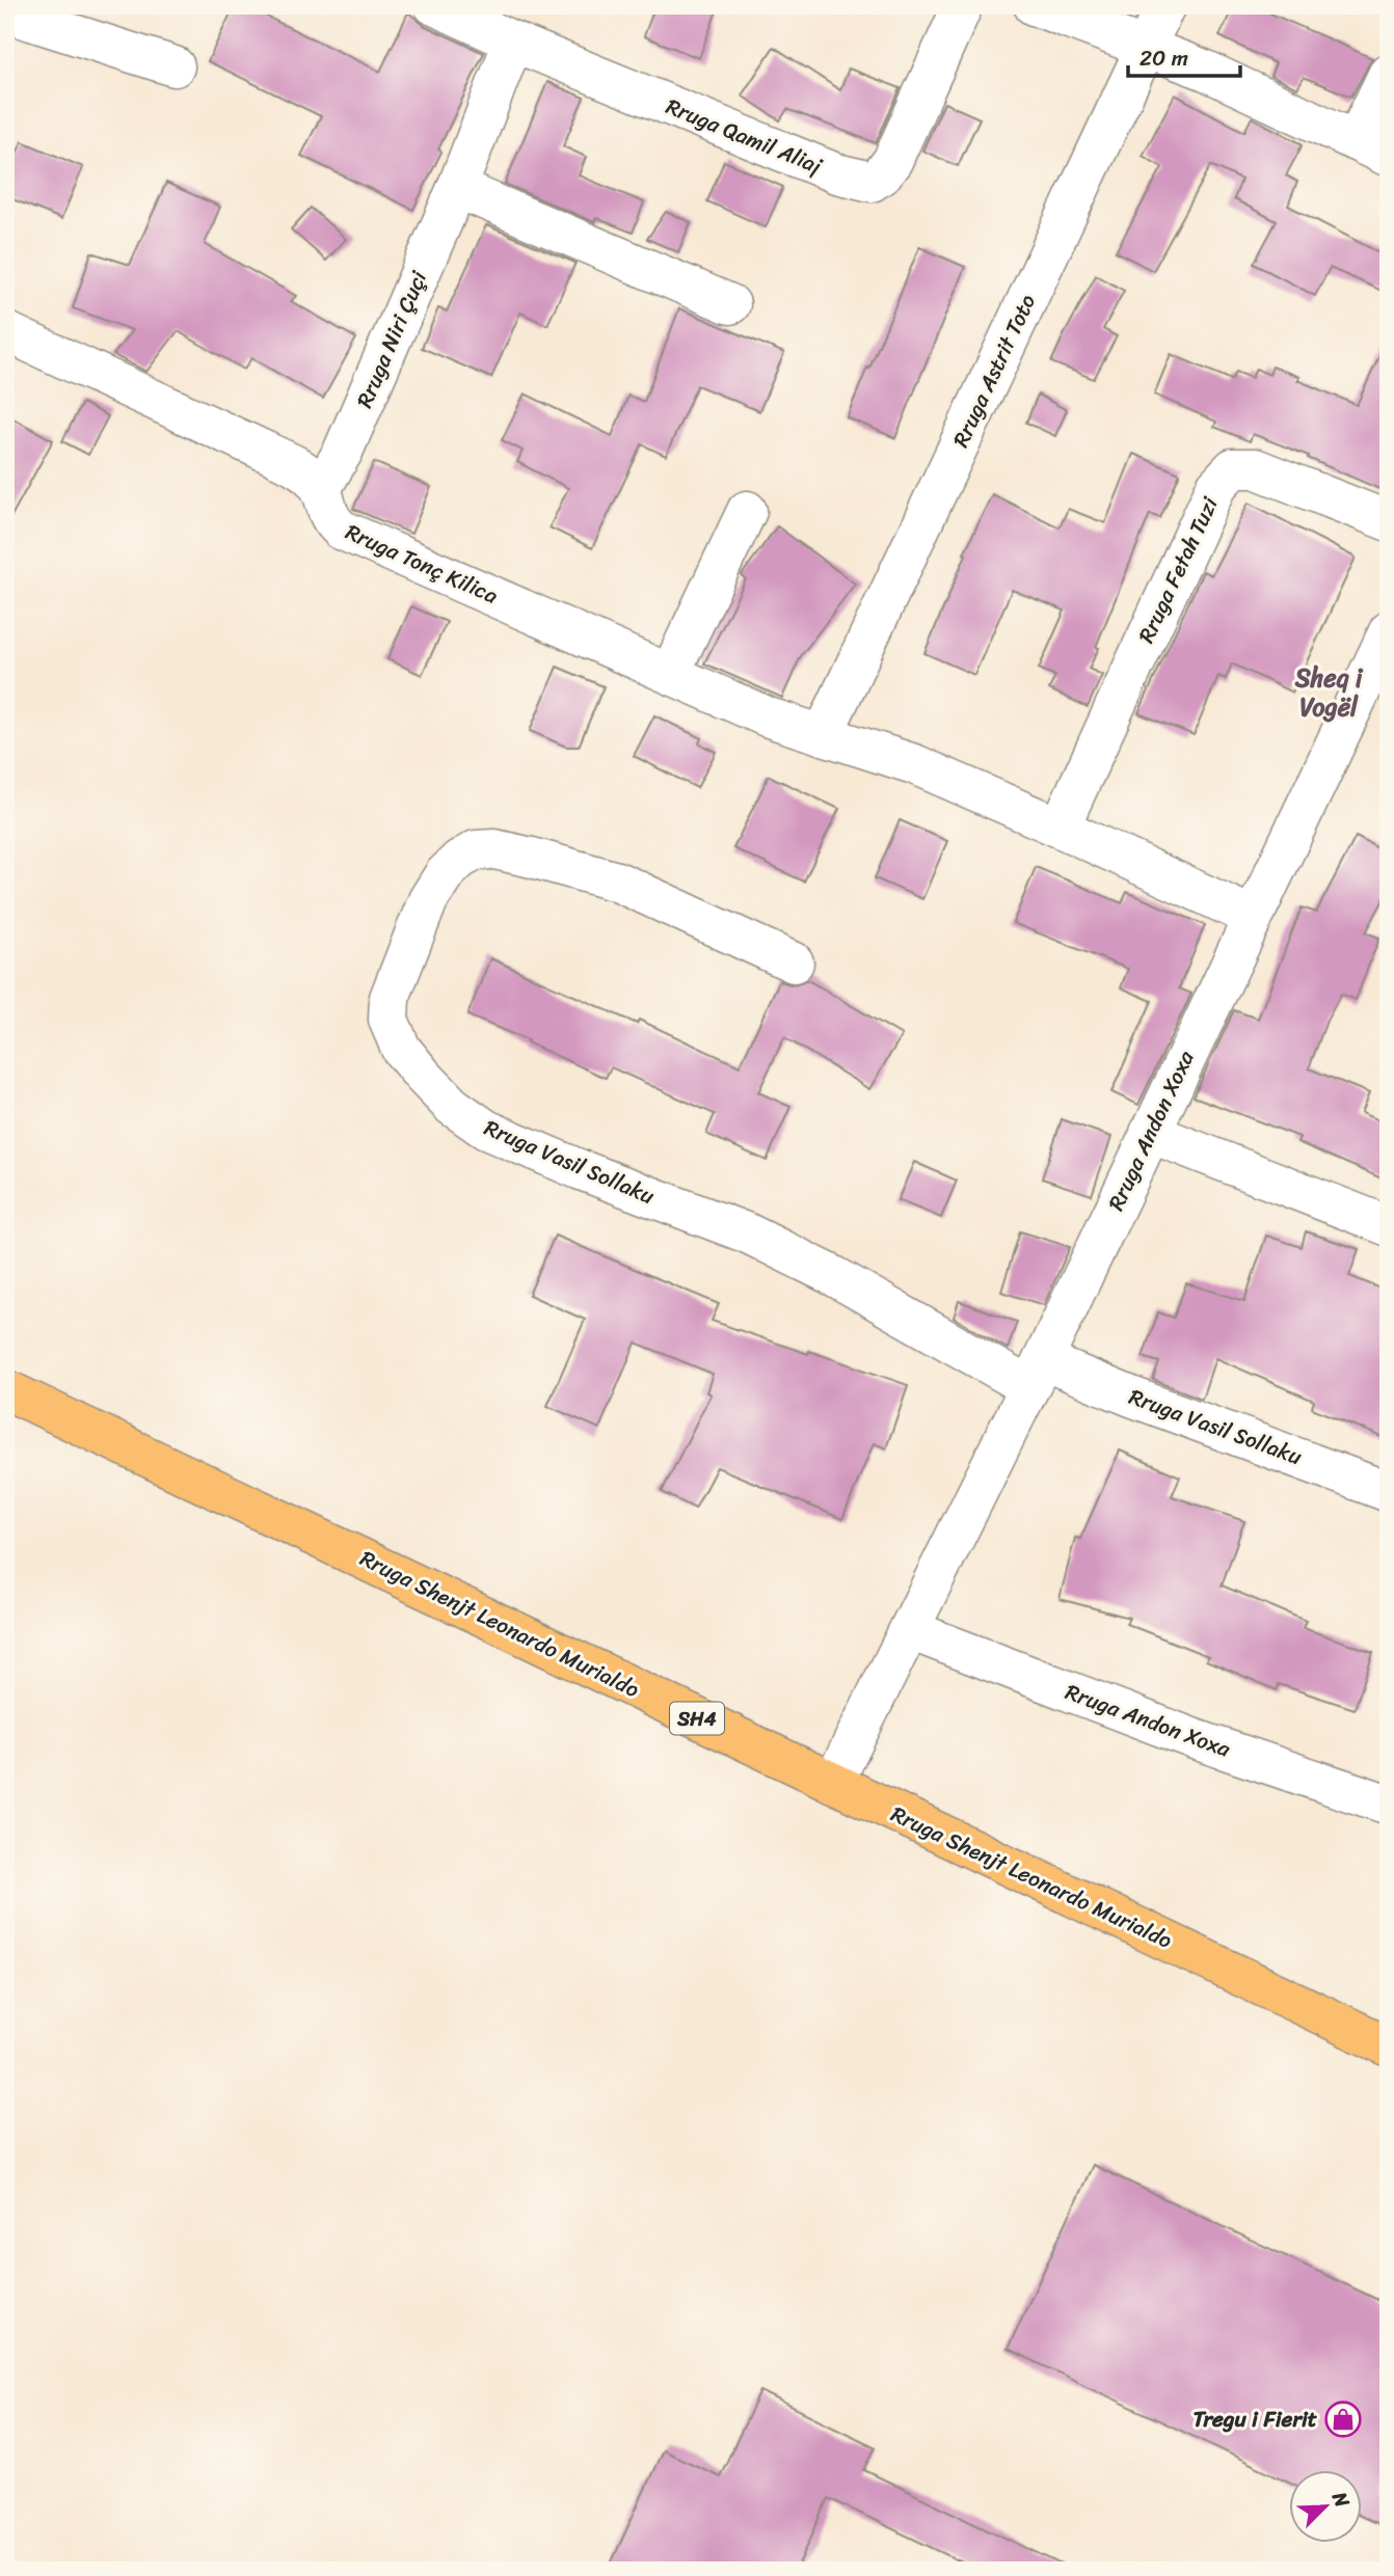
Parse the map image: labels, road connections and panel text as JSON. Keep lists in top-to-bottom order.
{
  "streets": {
    "main road": ["Rruga Shenjt Leonardo Murialdo", "SH4"],
    "street": [
      "Rruga Qamil Aliaj",
      "Rruga Niri Çuçi",
      "Rruga Astrit Toto",
      "Rruga Tonç Kilica",
      "Rruga Fetah Tuzi",
      "Rruga Andon Xoxa",
      "Rruga Vasil Sollaku"
    ]
  },
  "crossings": [
    ["Rruga Qamil Aliaj", "Rruga Niri Çuçi"],
    ["Rruga Niri Çuçi", "Rruga Tonç Kilica"],
    ["Rruga Astrit Toto", "Rruga Tonç Kilica"],
    ["Rruga Tonç Kilica", "Rruga Fetah Tuzi"],
    ["Rruga Tonç Kilica", "Rruga Andon Xoxa"],
    ["Rruga Andon Xoxa", "Rruga Vasil Sollaku"],
    ["Rruga Andon Xoxa", "Rruga Shenjt Leonardo Murialdo"]
  ],
  "districts": ["Sheq i Vogël"],
  "places": {
    "shop": ["Tregu i Fierit"]
  },
  "scale_bar": "20 m",
  "north": "top right"
}
